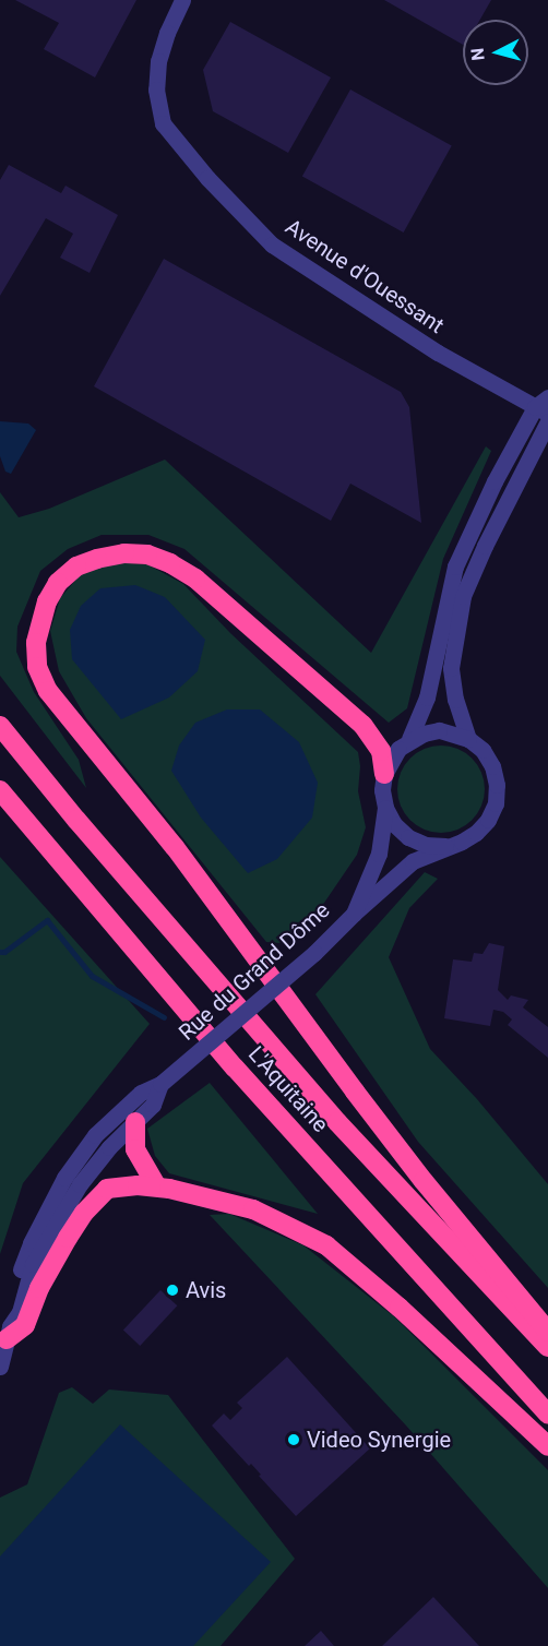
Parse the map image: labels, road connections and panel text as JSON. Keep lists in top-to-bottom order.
{
  "streets": {
    "highway": ["L'Aquitaine"],
    "street": ["Avenue d'Ouessant", "Rue du Grand Dôme"]
  },
  "places": ["Avis", "Video Synergie"],
  "north": "left"
}
